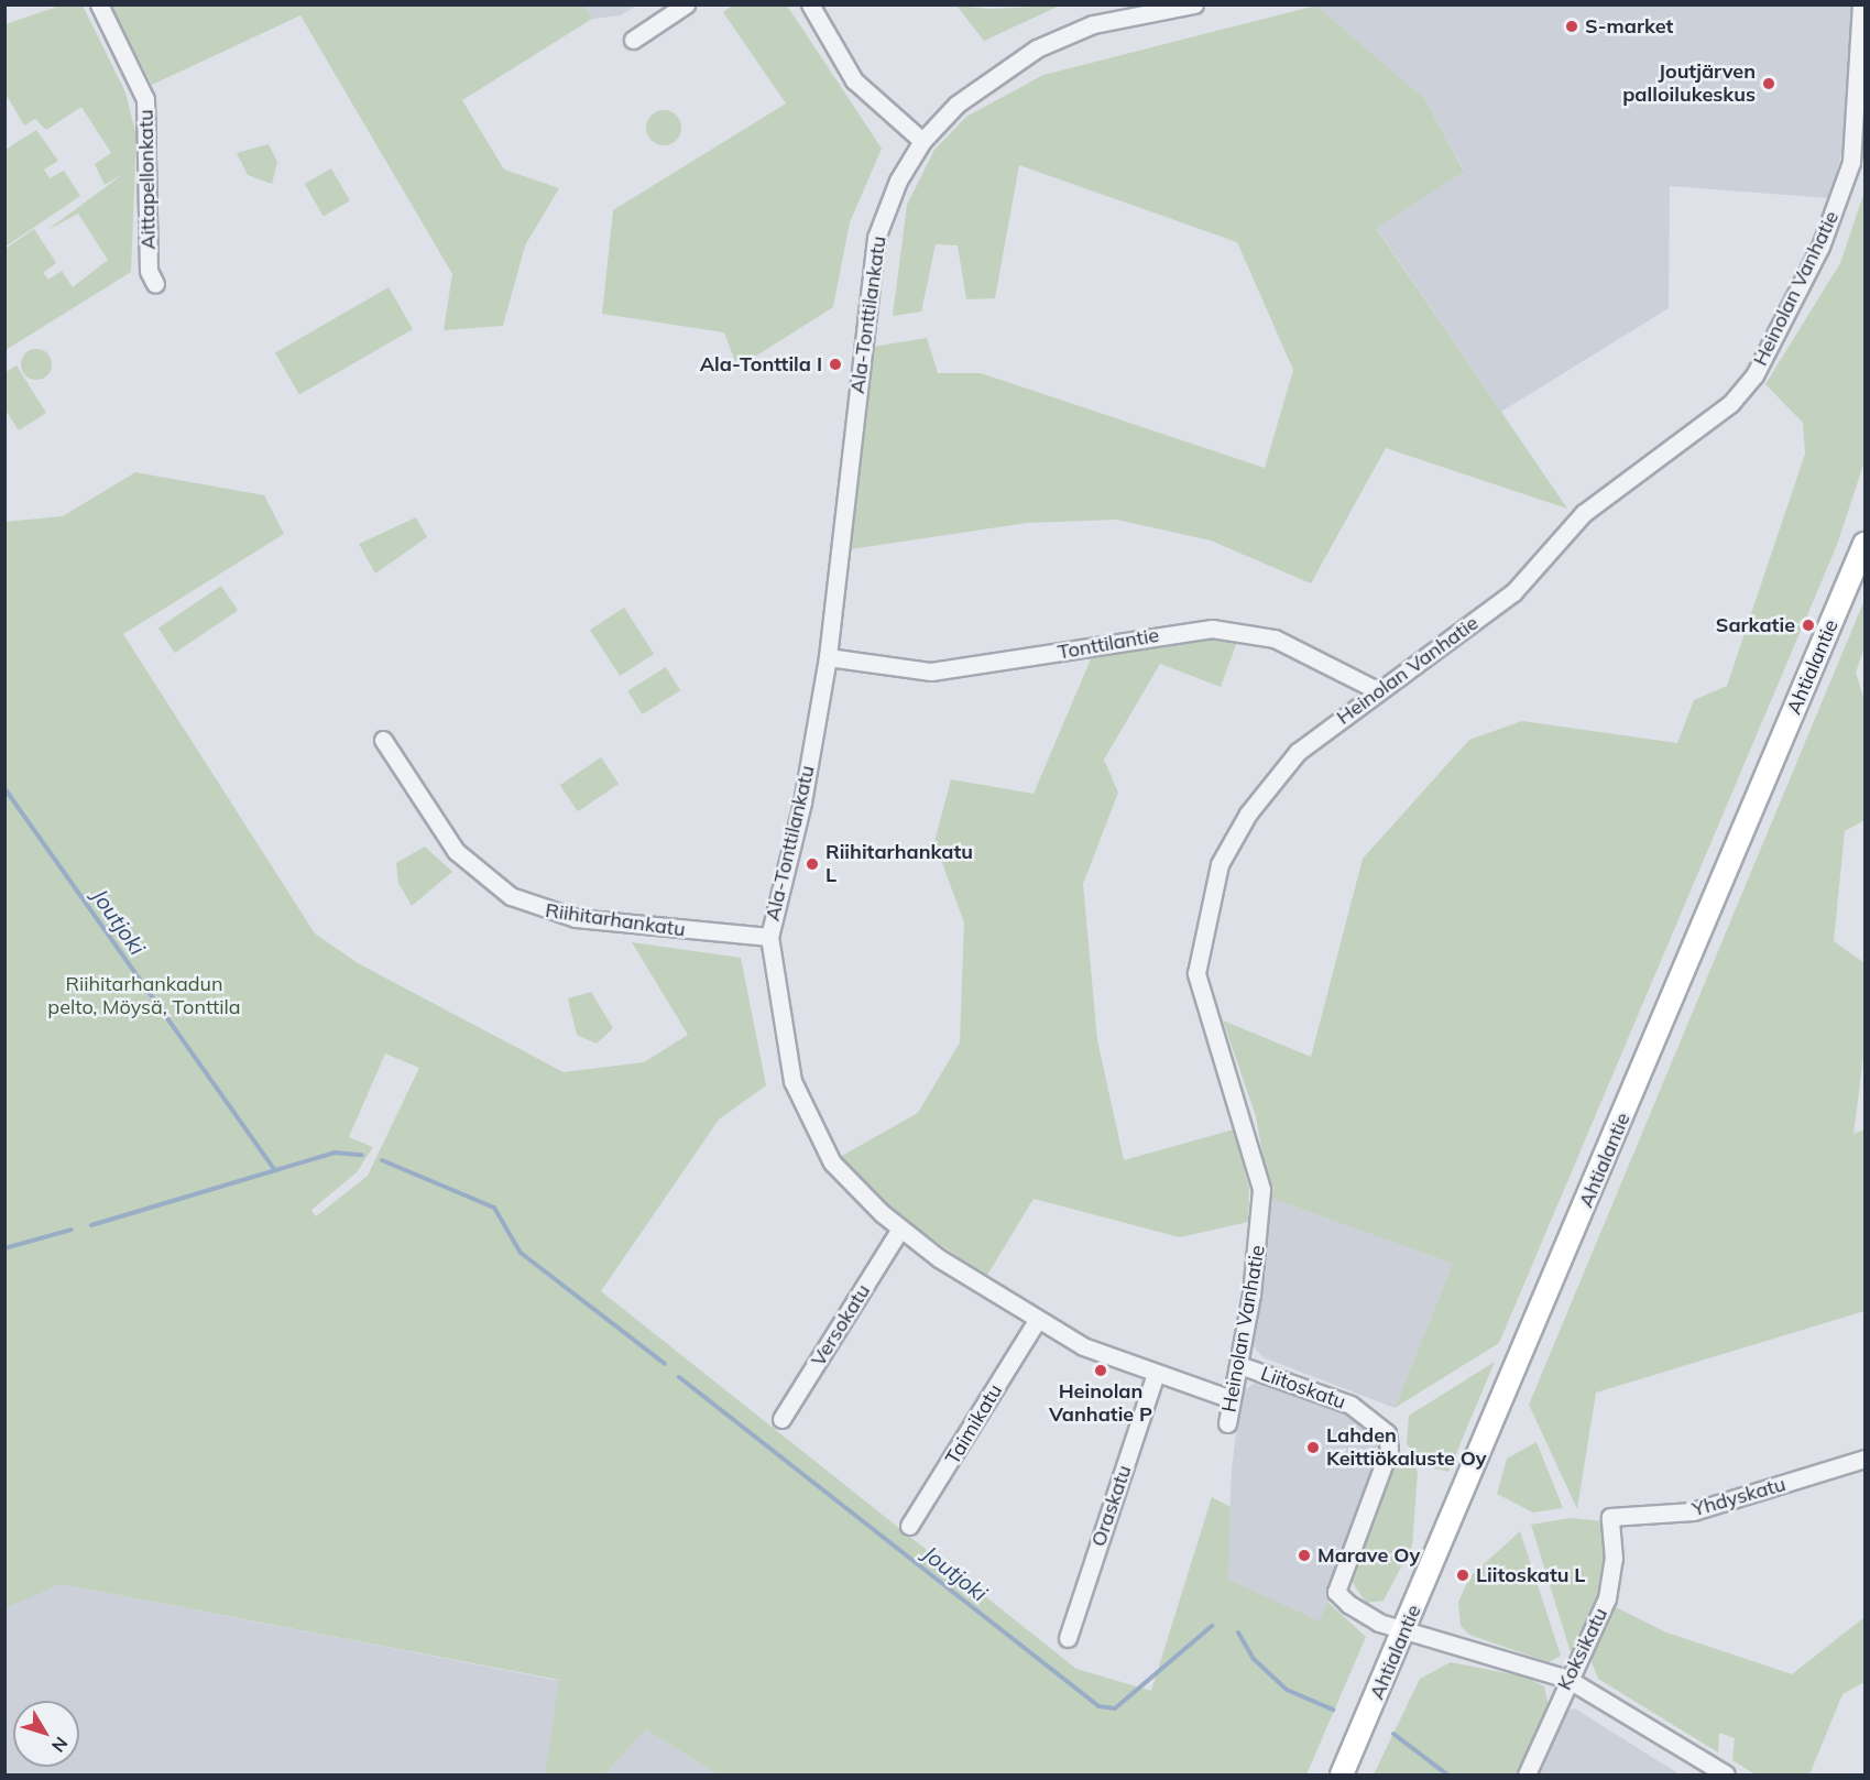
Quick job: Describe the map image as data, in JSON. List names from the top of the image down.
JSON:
{
  "streets": {
    "main road": ["Ahtialantie"],
    "street": [
      "Aittapellonkatu",
      "Heinolan Vanhatie",
      "Ala-Tonttilankatu",
      "Tonttilantie",
      "Riihitarhankatu",
      "Versokatu",
      "Liitoskatu",
      "Taimikatu",
      "Yhdyskatu",
      "Oraskatu",
      "Koksikatu"
    ]
  },
  "crossings": [
    ["Heinolan Vanhatie", "Ala-Tonttilankatu"],
    ["Heinolan Vanhatie", "Tonttilantie"],
    ["Heinolan Vanhatie", "Liitoskatu"],
    ["Ala-Tonttilankatu", "Tonttilantie"],
    ["Ala-Tonttilankatu", "Riihitarhankatu"],
    ["Ala-Tonttilankatu", "Versokatu"],
    ["Ala-Tonttilankatu", "Taimikatu"],
    ["Ala-Tonttilankatu", "Oraskatu"],
    ["Ahtialantie", "Liitoskatu"],
    ["Yhdyskatu", "Koksikatu"]
  ],
  "water": ["Joutjoki"],
  "parks": ["Riihitarhankadun pelto, Möysä, Tonttila"],
  "places": [
    "S-market",
    "Joutjärven palloilukeskus",
    "Ala-Tonttila I",
    "Sarkatie",
    "Riihitarhankatu L",
    "Heinolan Vanhatie P",
    "Lahden Keittiökaluste Oy",
    "Marave Oy",
    "Liitoskatu L"
  ],
  "north": "bottom right"
}
